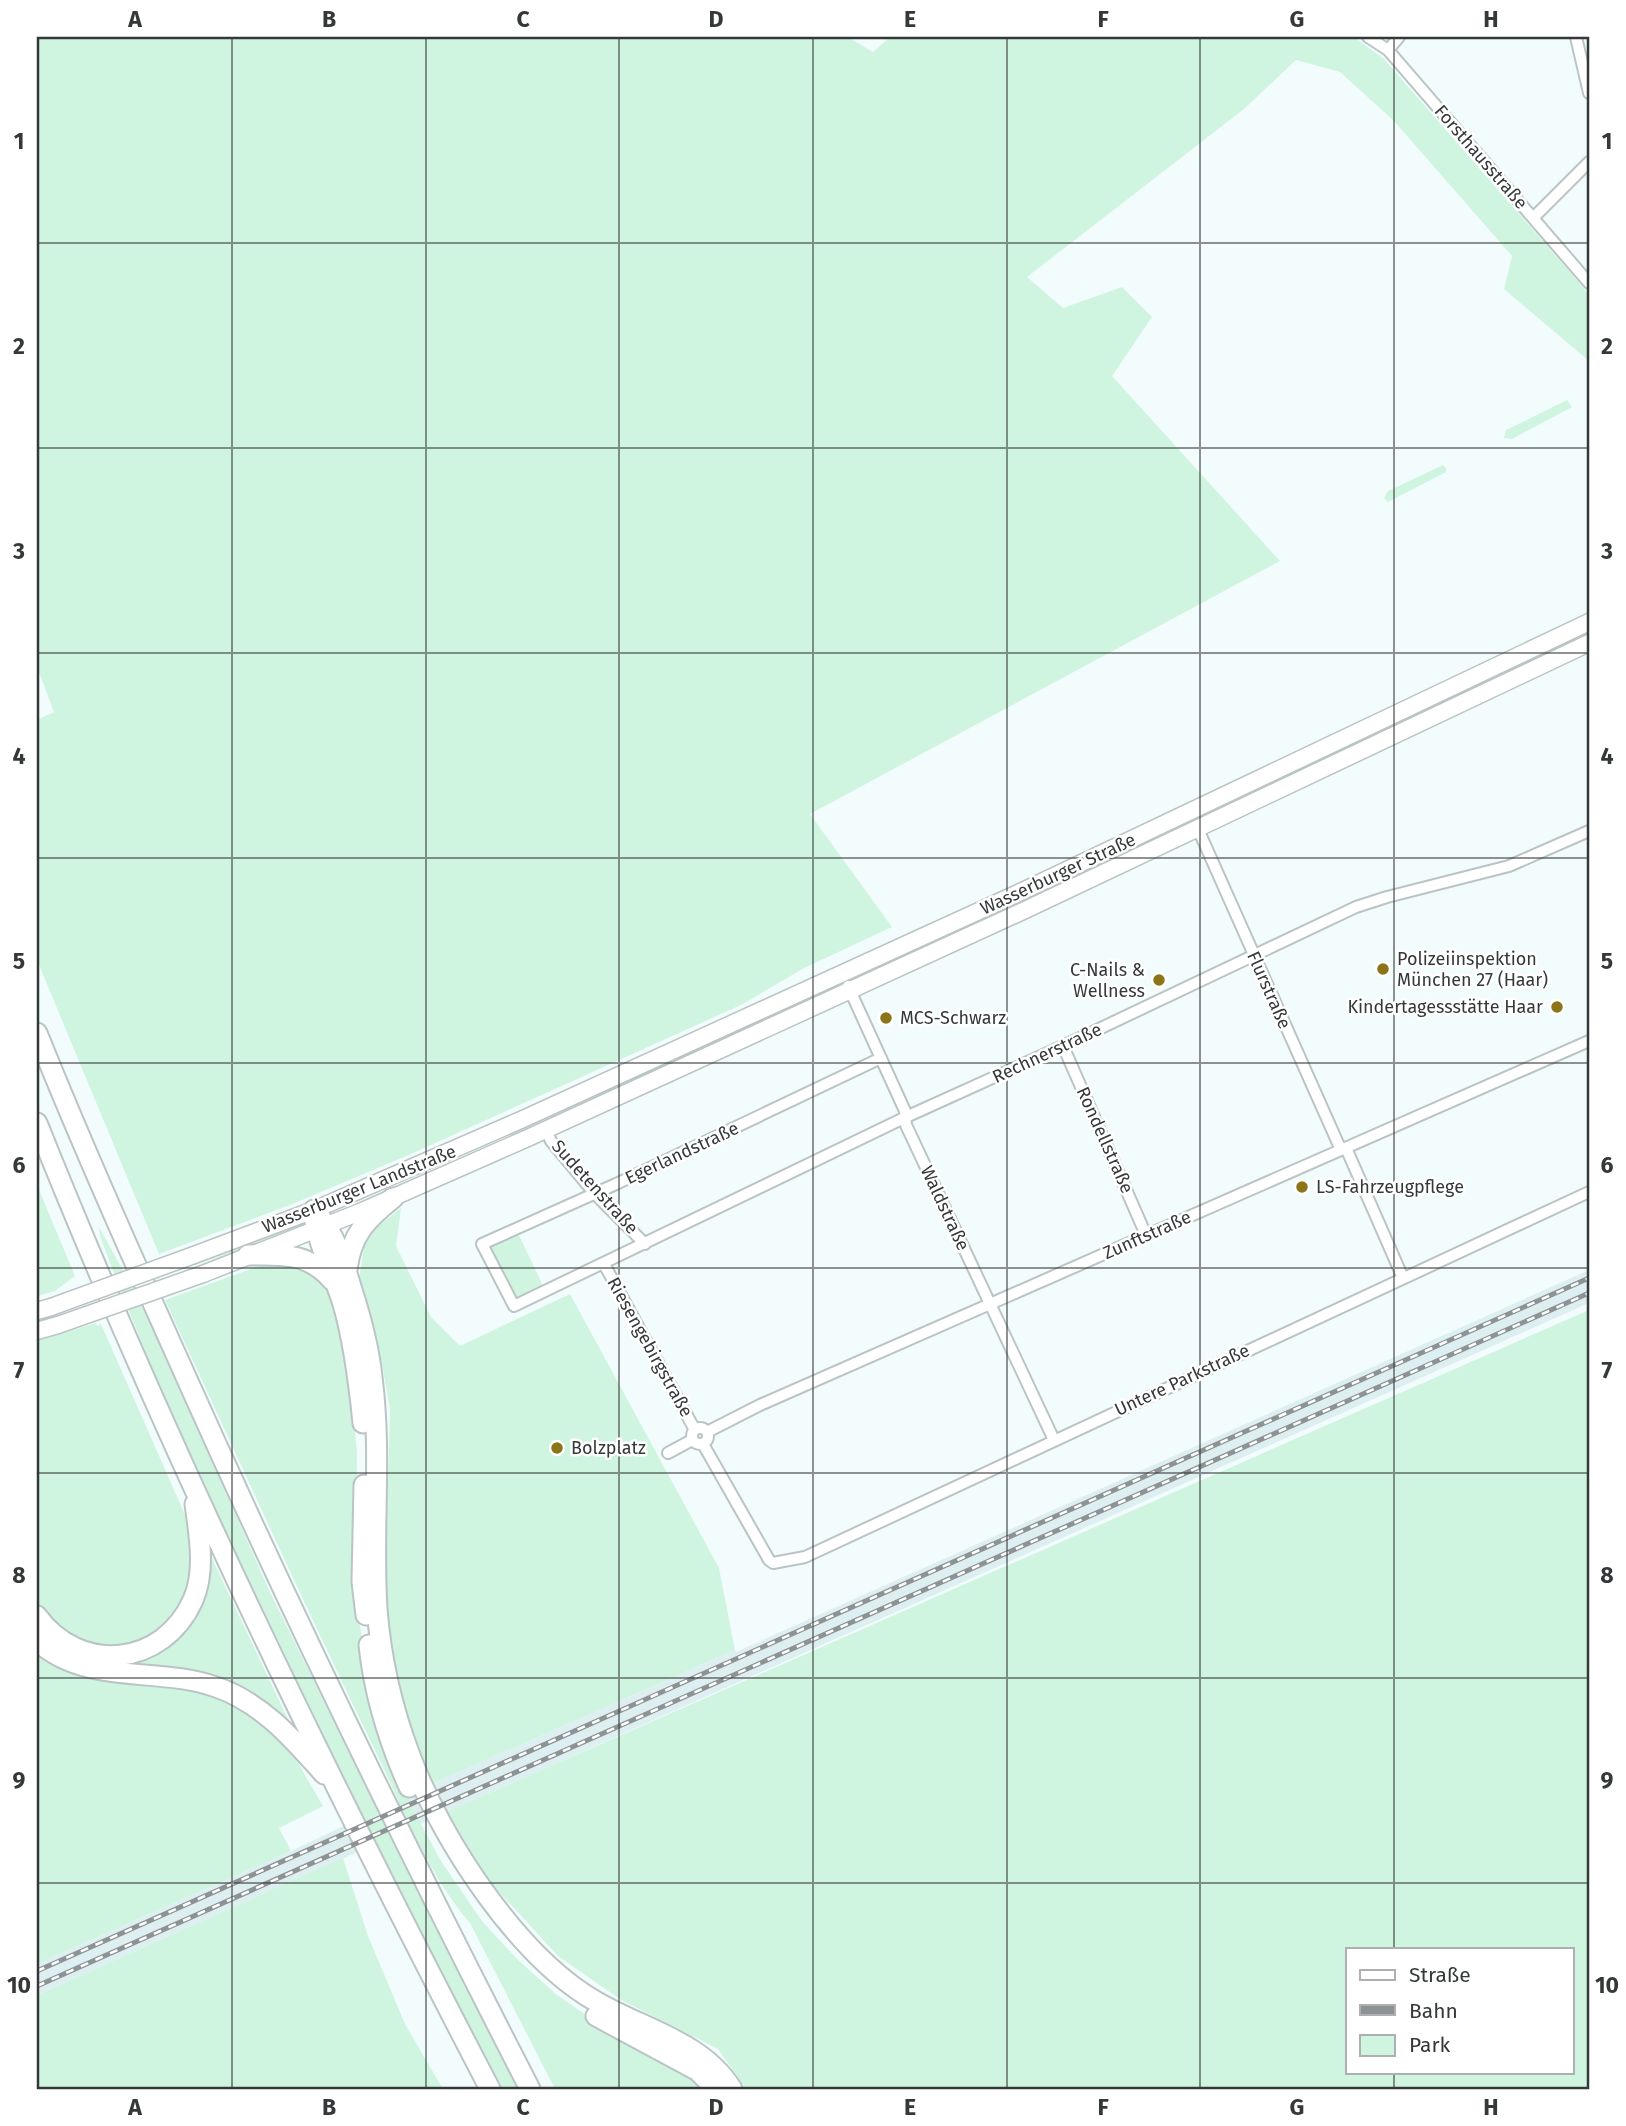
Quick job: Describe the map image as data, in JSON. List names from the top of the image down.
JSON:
{
  "streets": {
    "main road": ["Wasserburger Straße", "Wasserburger Landstraße"],
    "street": [
      "Forsthausstraße",
      "Flurstraße",
      "Rechnerstraße",
      "Rondellstraße",
      "Egerlandstraße",
      "Sudetenstraße",
      "Waldstraße",
      "Zunftstraße",
      "Riesengebirgstraße",
      "Untere Parkstraße"
    ]
  },
  "crossings": [
    ["Wasserburger Straße", "Flurstraße"],
    ["Wasserburger Straße", "Sudetenstraße"],
    ["Wasserburger Straße", "Wasserburger Landstraße"],
    ["Wasserburger Straße", "Waldstraße"],
    ["Flurstraße", "Rechnerstraße"],
    ["Flurstraße", "Zunftstraße"],
    ["Flurstraße", "Untere Parkstraße"],
    ["Rechnerstraße", "Rondellstraße"],
    ["Rechnerstraße", "Egerlandstraße"],
    ["Rechnerstraße", "Sudetenstraße"],
    ["Rechnerstraße", "Waldstraße"],
    ["Rechnerstraße", "Riesengebirgstraße"],
    ["Rondellstraße", "Zunftstraße"],
    ["Egerlandstraße", "Sudetenstraße"],
    ["Egerlandstraße", "Waldstraße"],
    ["Waldstraße", "Zunftstraße"],
    ["Waldstraße", "Untere Parkstraße"],
    ["Zunftstraße", "Riesengebirgstraße"],
    ["Riesengebirgstraße", "Untere Parkstraße"]
  ],
  "places": [
    "Polizeiinspektion München 27 (Haar)",
    "C-Nails & Wellness",
    "Kindertagessstätte Haar",
    "MCS-Schwarz",
    "LS-Fahrzeugpflege",
    "Bolzplatz"
  ],
  "legend": ["Straße", "Bahn", "Park"],
  "grid": {
    "columns": [
      "A",
      "B",
      "C",
      "D",
      "E",
      "F",
      "G",
      "H"
    ],
    "rows": [
      "1",
      "2",
      "3",
      "4",
      "5",
      "6",
      "7",
      "8",
      "9",
      "10"
    ]
  }
}
